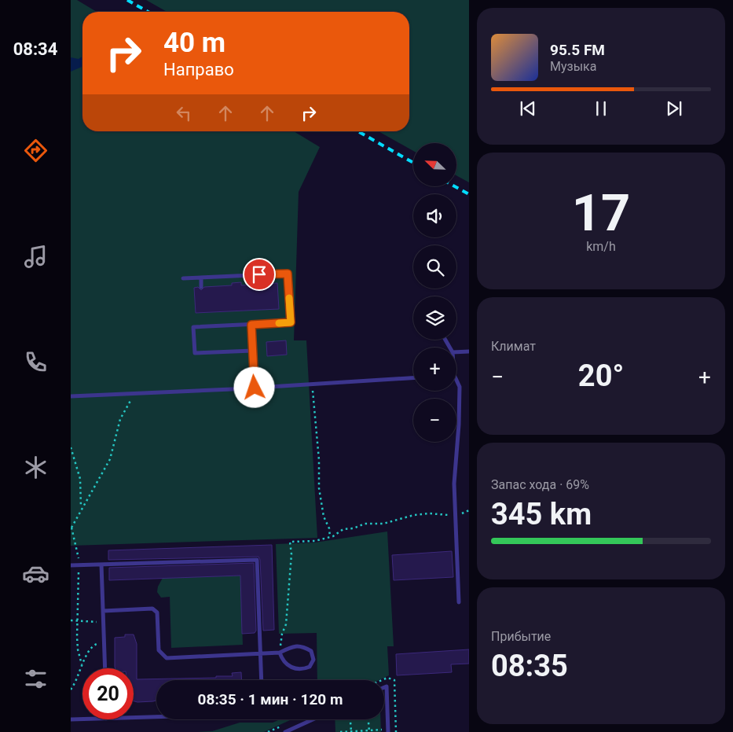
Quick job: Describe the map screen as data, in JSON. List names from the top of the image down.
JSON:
{
  "north": "top left",
  "page": {
    "tabs": "08:34",
    "turn": ["40 m", "Направо"],
    "song": ["95.5 FM", "Музыка"],
    "map_buttons": ["+", "−"],
    "tile": [
      ["17", "km/h"],
      "Климат",
      ["Запас хода · 69%", "345 km"],
      ["Прибытие", "08:35"]
    ],
    "heat": ["−", "20°", "+"],
    "limit": "20",
    "trip": "08:35 · 1 мин · 120 m"
  }
}
